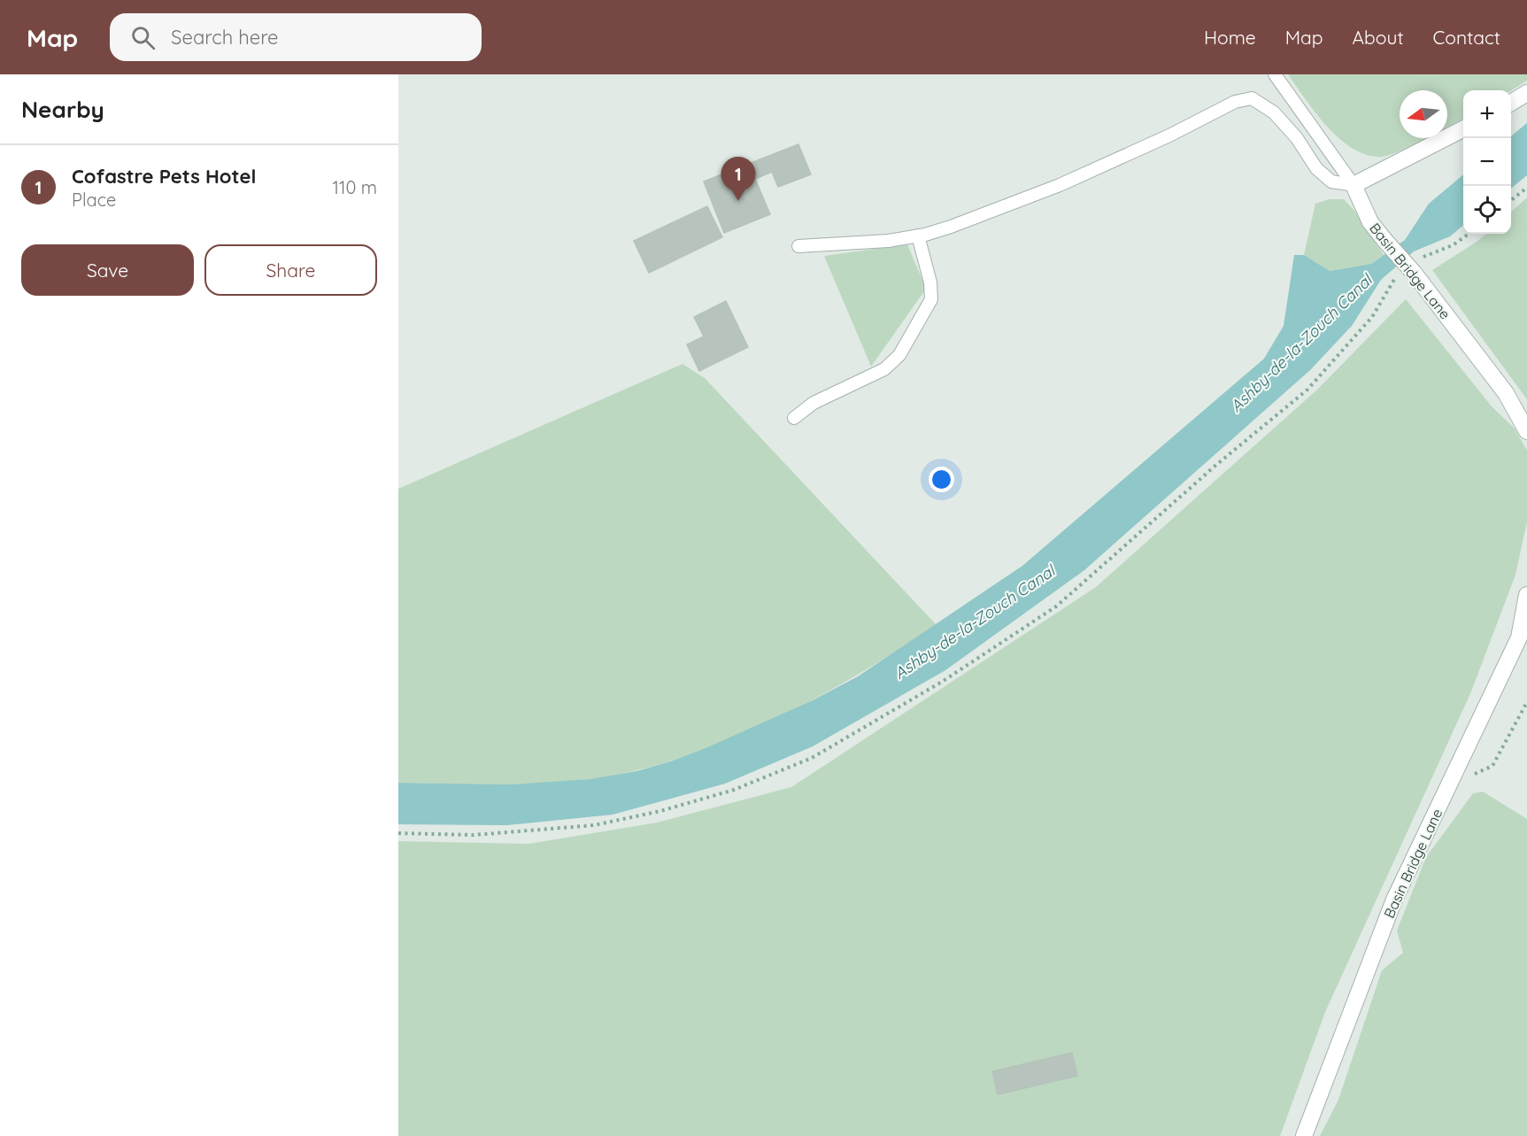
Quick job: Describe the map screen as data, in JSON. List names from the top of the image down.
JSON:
{
  "streets": {
    "street": ["Basin Bridge Lane"]
  },
  "water": ["Ashby-de-la-Zouch Canal"],
  "north": "left",
  "page": {
    "header": "Map",
    "search": "Search here",
    "nav": [
      "Home",
      "Map",
      "About",
      "Contact"
    ],
    "heading": "Nearby",
    "map_buttons": ["+", "−"],
    "list": [
      {
        "mark": "1",
        "name": "Cofastre Pets Hotel",
        "note": "Place",
        "value": "110 m"
      }
    ],
    "pins": "1",
    "buttons": ["Save", "Share"]
  }
}
